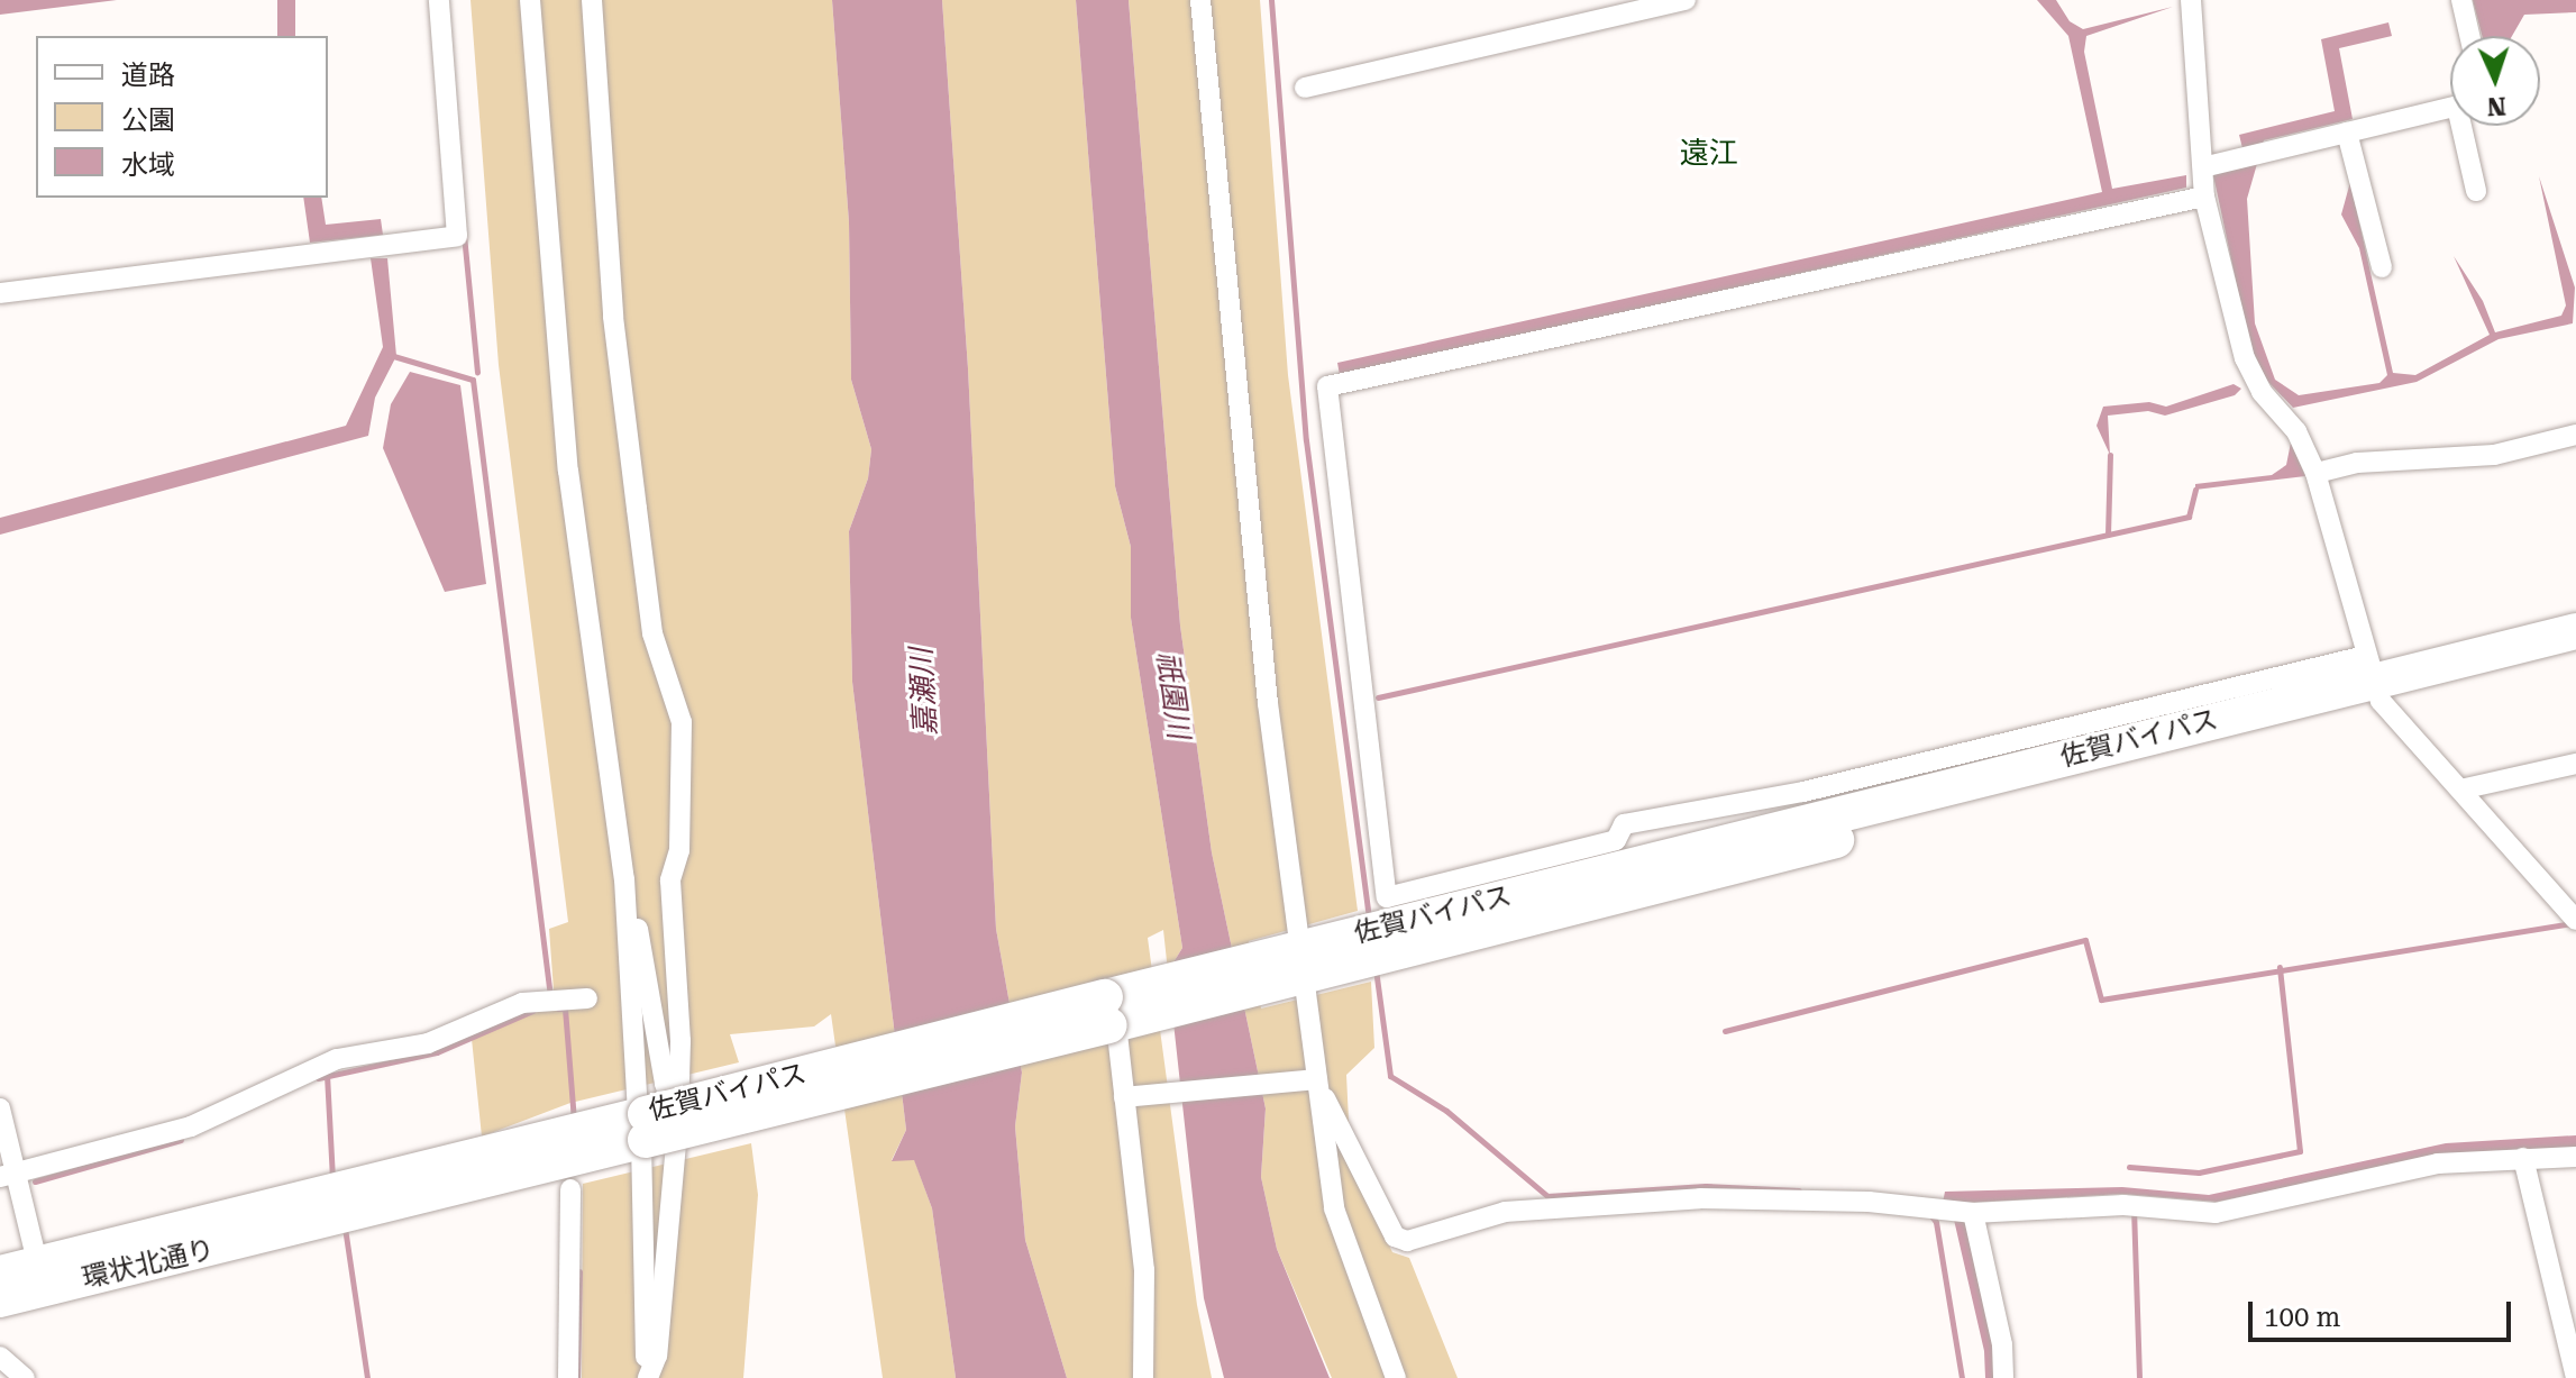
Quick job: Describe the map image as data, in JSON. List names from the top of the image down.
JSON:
{
  "streets": {
    "highway": ["佐賀バイパス", "環状北通り"]
  },
  "crossings": [
    ["佐賀バイパス", "環状北通り"]
  ],
  "districts": ["遠江"],
  "water": ["嘉瀬川", "祇園川"],
  "legend": ["道路", "公園", "水域"],
  "scale_bar": "100 m",
  "north": "bottom"
}
